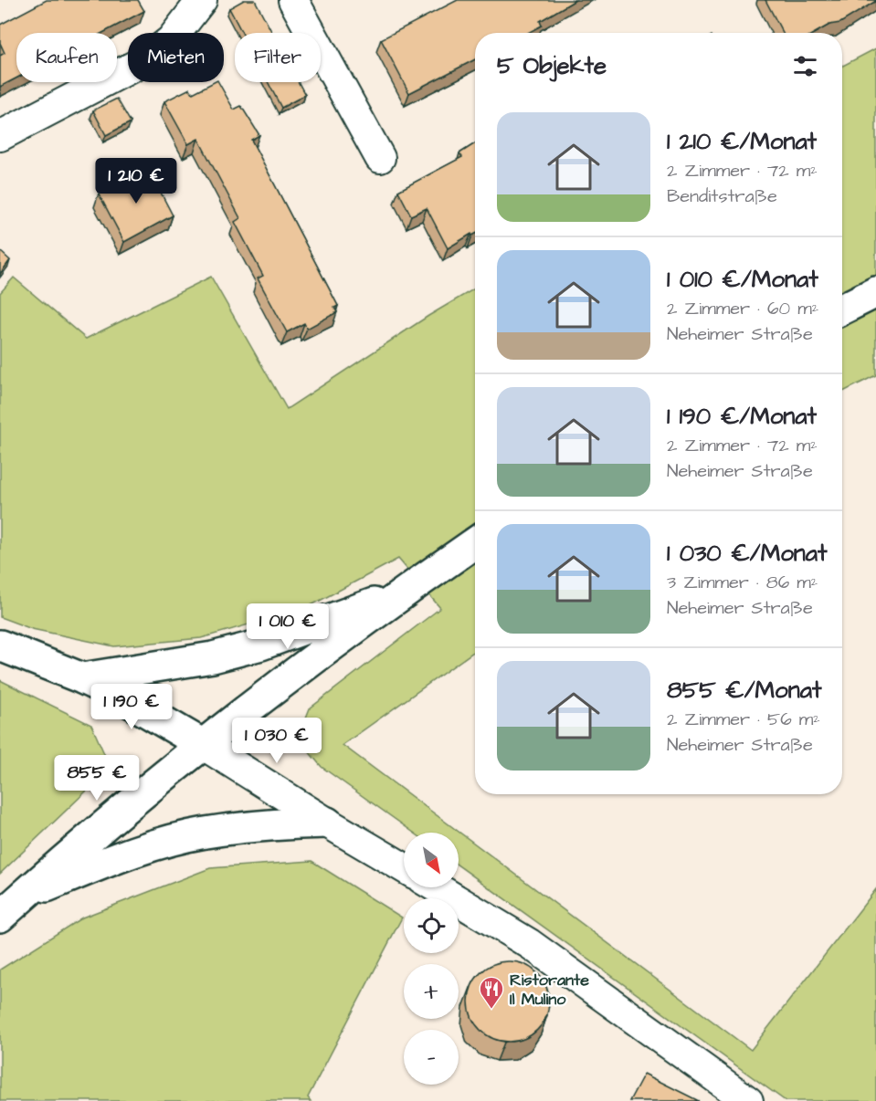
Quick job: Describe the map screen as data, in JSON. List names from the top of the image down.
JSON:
{
  "places": {
    "restaurant": ["Ristorante Il Mulino"]
  },
  "north": "bottom right",
  "page": {
    "chip": ["Kaufen", "Mieten", "Filter"],
    "heading": "5 Objekte",
    "list": [
      {
        "name": "1 210 €/Monat",
        "note": "2 Zimmer · 72 m² · Benditstraße"
      },
      {
        "name": "1 010 €/Monat",
        "note": "2 Zimmer · 60 m² · Neheimer Straße"
      },
      {
        "name": "1 190 €/Monat",
        "note": "2 Zimmer · 72 m² · Neheimer Straße"
      },
      {
        "name": "1 030 €/Monat",
        "note": "3 Zimmer · 86 m² · Neheimer Straße"
      },
      {
        "name": "855 €/Monat",
        "note": "2 Zimmer · 56 m² · Neheimer Straße"
      }
    ],
    "price": [
      "1 210 €",
      "1 010 €",
      "1 190 €",
      "1 030 €",
      "855 €"
    ],
    "map_buttons": ["+", "−"]
  }
}
